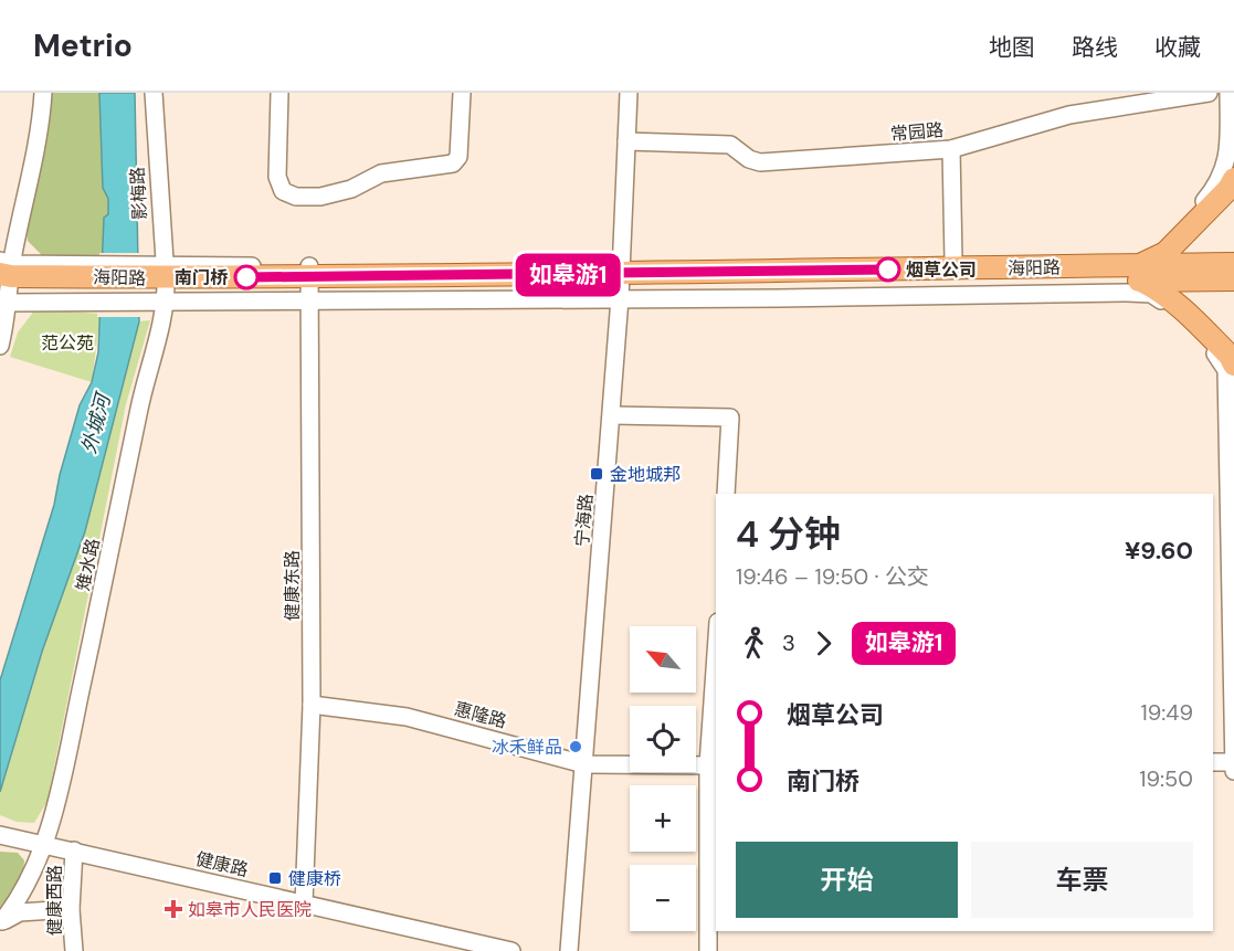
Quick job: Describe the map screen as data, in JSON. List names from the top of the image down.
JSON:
{
  "streets": {
    "main road": ["海阳路"],
    "street": [
      "常园路",
      "影梅路",
      "宁海路",
      "雉水路",
      "健康东路",
      "惠隆路",
      "健康路",
      "健康西路"
    ]
  },
  "crossings": [
    ["常园路", "宁海路"],
    ["影梅路", "海阳路"],
    ["影梅路", "雉水路"],
    ["海阳路", "宁海路"],
    ["海阳路", "雉水路"],
    ["海阳路", "健康东路"],
    ["宁海路", "惠隆路"],
    ["雉水路", "健康路"],
    ["健康东路", "惠隆路"],
    ["健康东路", "健康路"],
    ["健康路", "健康西路"]
  ],
  "water": ["外城河"],
  "parks": ["范公苑"],
  "places": {
    "other": ["烟草公司", "南门桥", "冰禾鲜品"],
    "transit": ["金地城邦", "健康桥"],
    "health": ["如皋市人民医院"]
  },
  "lines": ["bus line 如皋游1"],
  "north": "top left",
  "page": {
    "header": "Metrio",
    "nav": ["地图", "路线", "收藏"],
    "on_map": "如皋游1",
    "heading": ["4 分钟", "19:46 – 19:50 · 公交", "¥9.60"],
    "legs": ["3", "如皋游1"],
    "map_buttons": ["+", "−"],
    "list": [
      {
        "name": "烟草公司",
        "value": "19:49"
      },
      {
        "name": "南门桥",
        "value": "19:50"
      }
    ],
    "buttons": ["开始", "车票"]
  }
}
